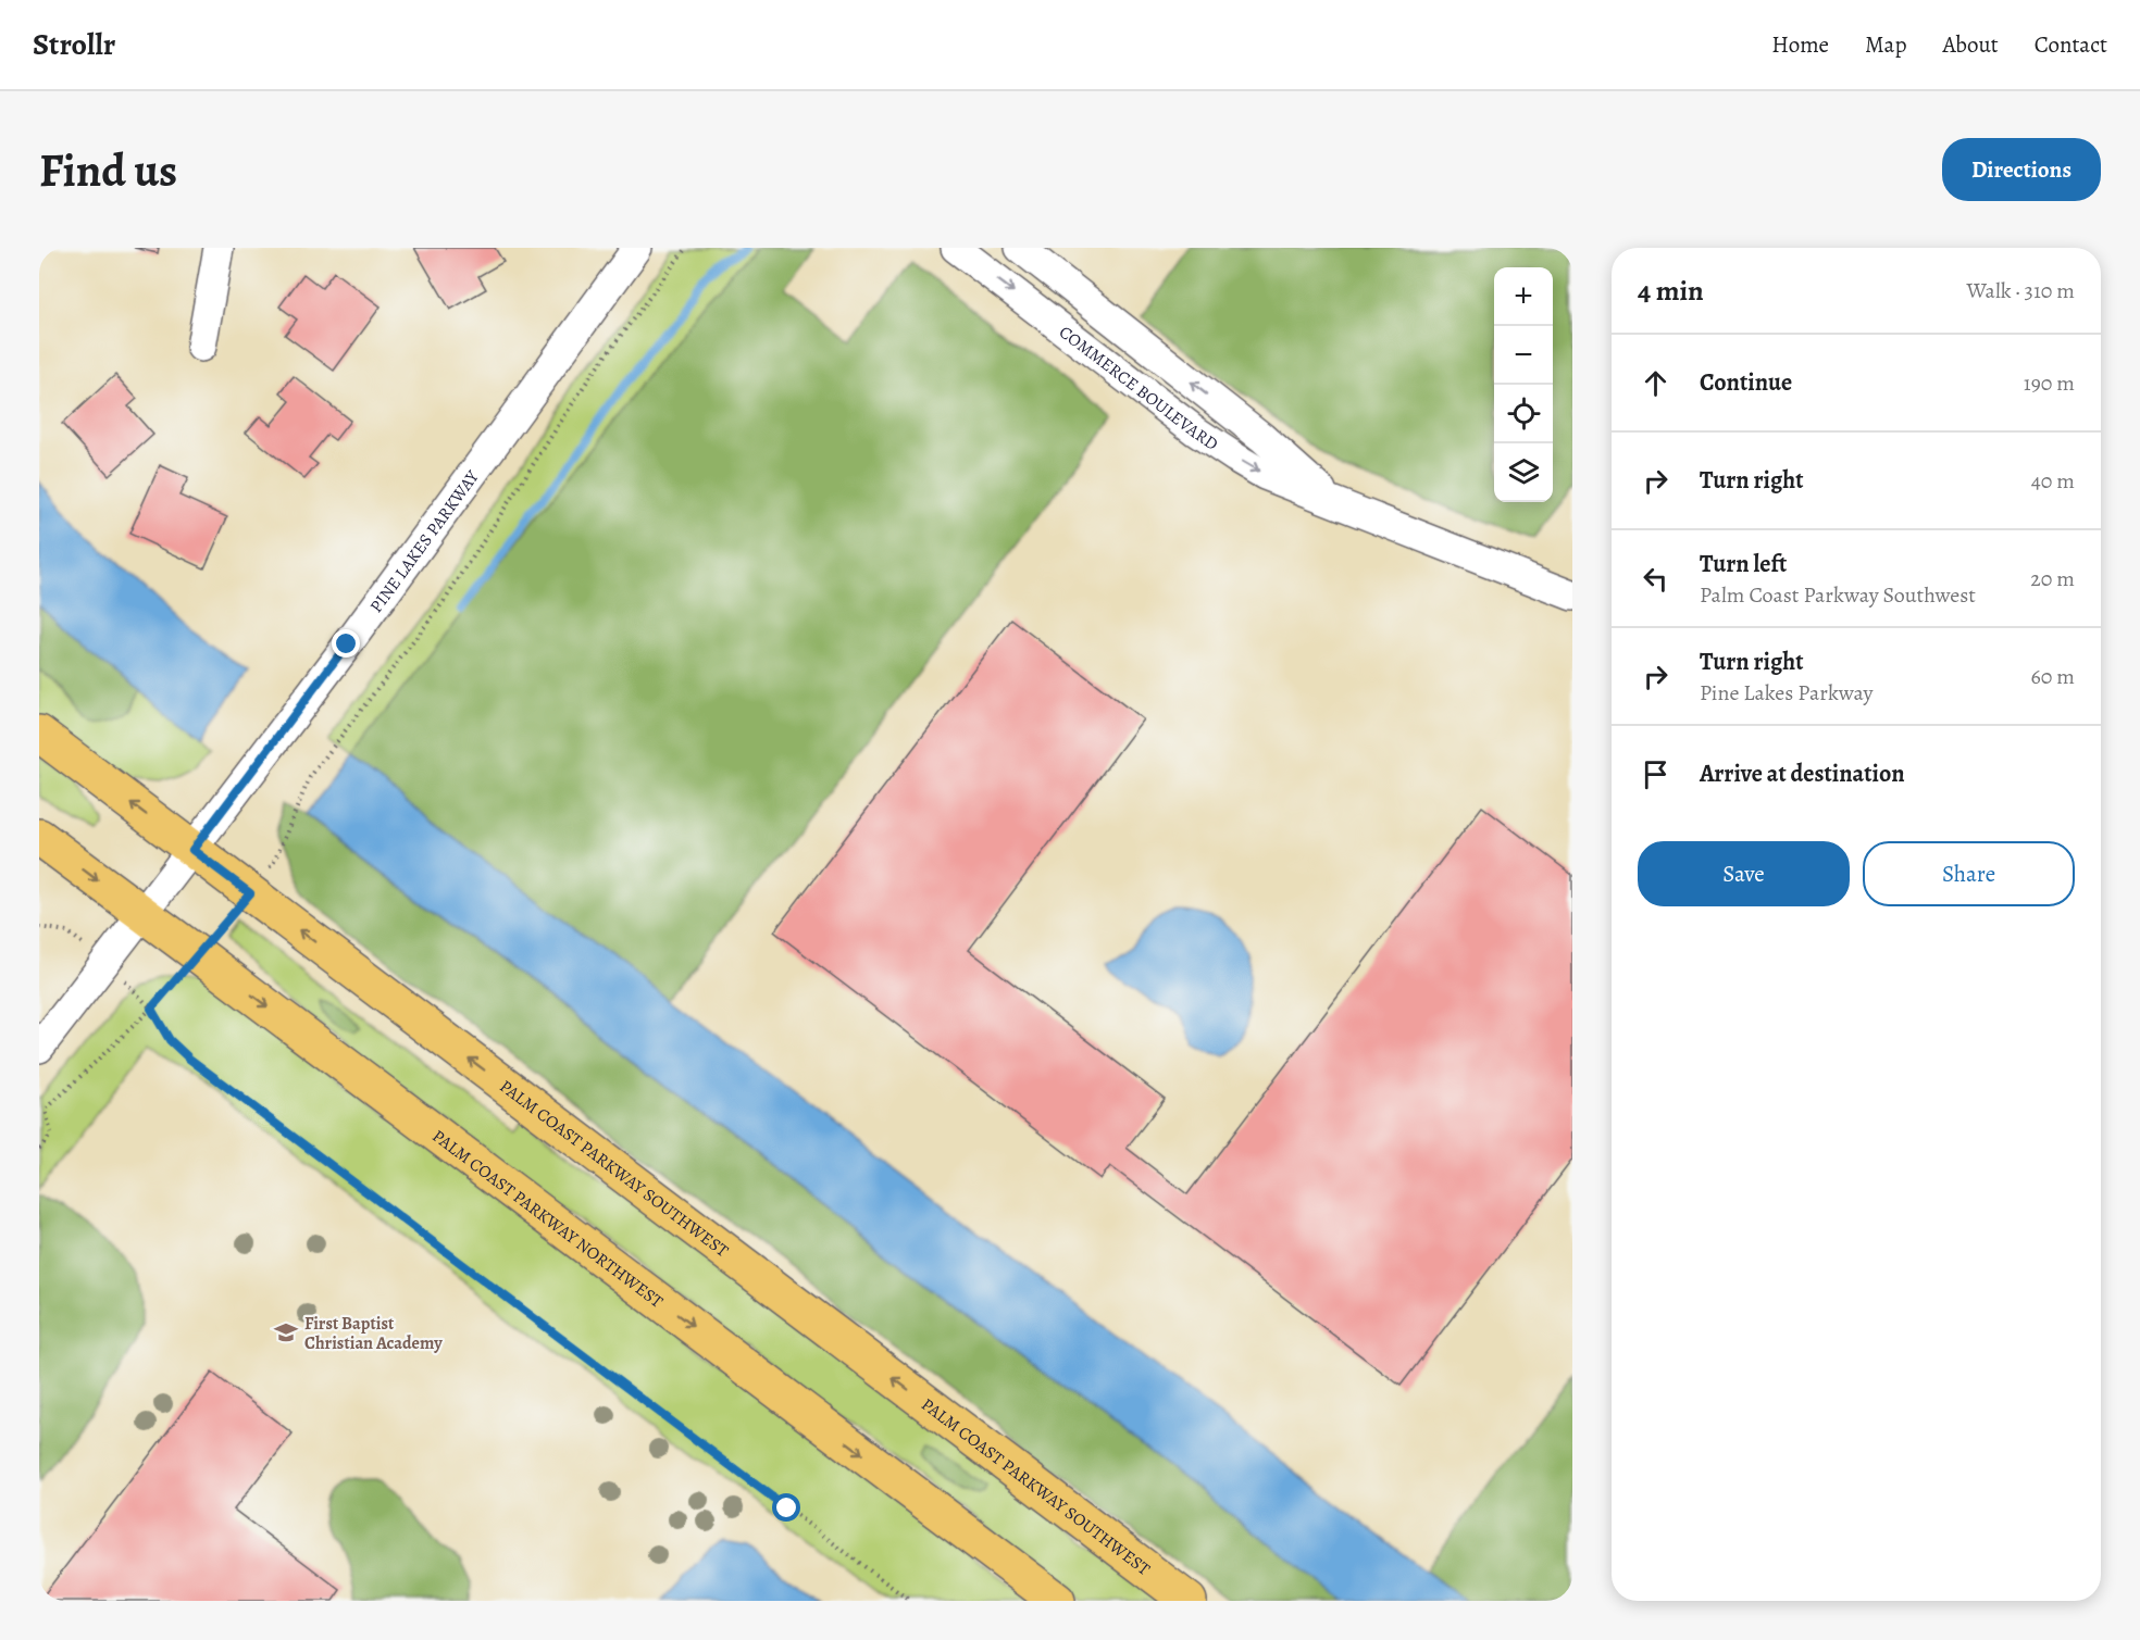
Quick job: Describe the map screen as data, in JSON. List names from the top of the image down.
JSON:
{
  "streets": {
    "main road": ["PALM COAST PARKWAY SOUTHWEST", "PALM COAST PARKWAY NORTHWEST"],
    "street": ["COMMERCE BOULEVARD", "PINE LAKES PARKWAY"]
  },
  "crossings": [
    ["PINE LAKES PARKWAY", "PALM COAST PARKWAY SOUTHWEST"],
    ["PINE LAKES PARKWAY", "PALM COAST PARKWAY NORTHWEST"]
  ],
  "one_way": ["PALM COAST PARKWAY SOUTHWEST", "PALM COAST PARKWAY NORTHWEST"],
  "places": {
    "school or university": ["First Baptist Christian Academy"]
  },
  "page": {
    "header": "Strollr",
    "nav": [
      "Home",
      "Map",
      "About",
      "Contact"
    ],
    "buttons": [
      "Directions",
      ["Save", "Share"]
    ],
    "title": "Find us",
    "heading": ["4 min", "Walk · 310 m"],
    "map_buttons": ["+", "−"],
    "list": [
      ["Continue", "190 m"],
      ["Turn right", "40 m"],
      ["Turn left", "Palm Coast Parkway Southwest", "20 m"],
      ["Turn right", "Pine Lakes Parkway", "60 m"],
      "Arrive at destination"
    ]
  }
}
